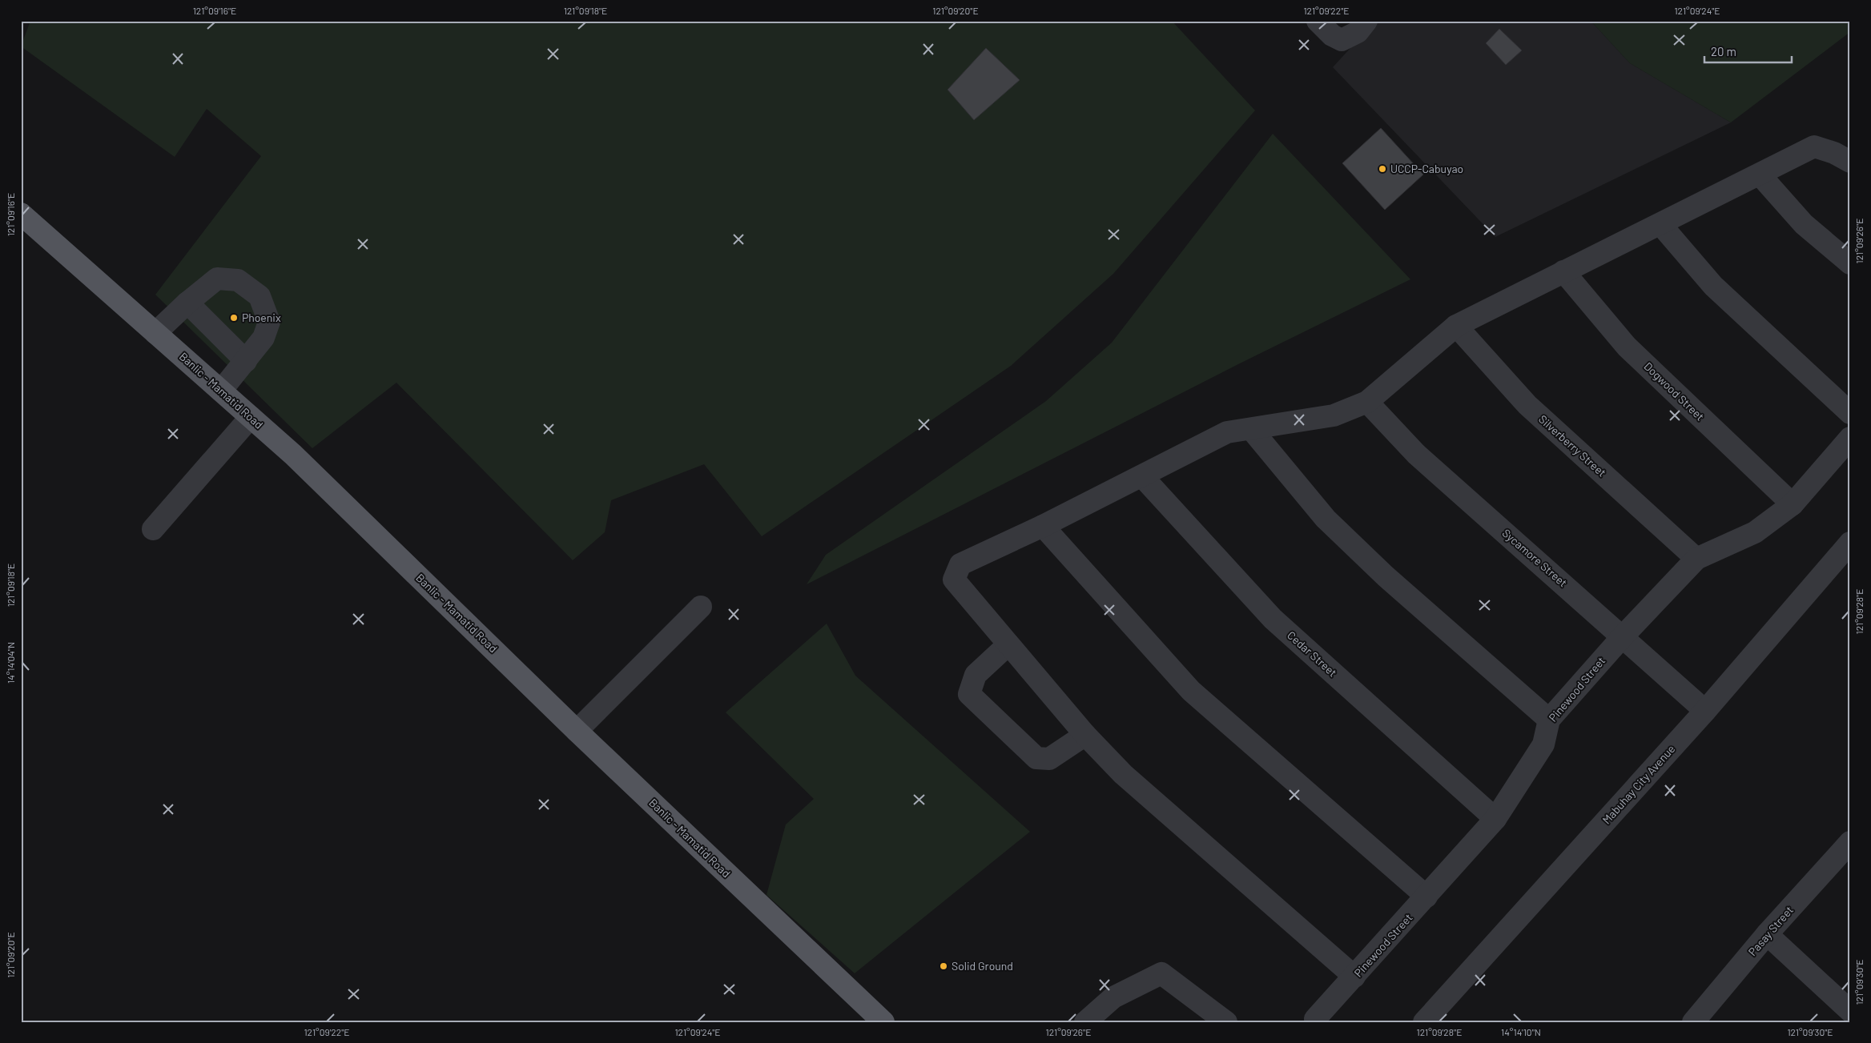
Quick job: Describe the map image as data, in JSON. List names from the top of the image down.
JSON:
{
  "streets": {
    "main road": ["Banlic - Mamatid Road"],
    "street": [
      "Dogwood Street",
      "Silverberry Street",
      "Sycamore Street",
      "Cedar Street",
      "Pinewood Street",
      "Mabuhay City Avenue",
      "Pasay Street"
    ]
  },
  "crossings": [
    ["Dogwood Street", "Pinewood Street"],
    ["Silverberry Street", "Pinewood Street"],
    ["Sycamore Street", "Pinewood Street"],
    ["Sycamore Street", "Mabuhay City Avenue"],
    ["Cedar Street", "Pinewood Street"]
  ],
  "places": ["UCCP-Cabuyao", "Phoenix", "Solid Ground"],
  "scale_bar": "20 m",
  "coordinates": [
    "121°09'16\"E",
    "121°09'18\"E",
    "121°09'20\"E",
    "121°09'22\"E",
    "121°09'24\"E",
    "121°09'26\"E",
    "121°09'28\"E",
    "14°14'04\"N",
    "121°09'30\"E",
    "14°14'10\"N"
  ]
}
